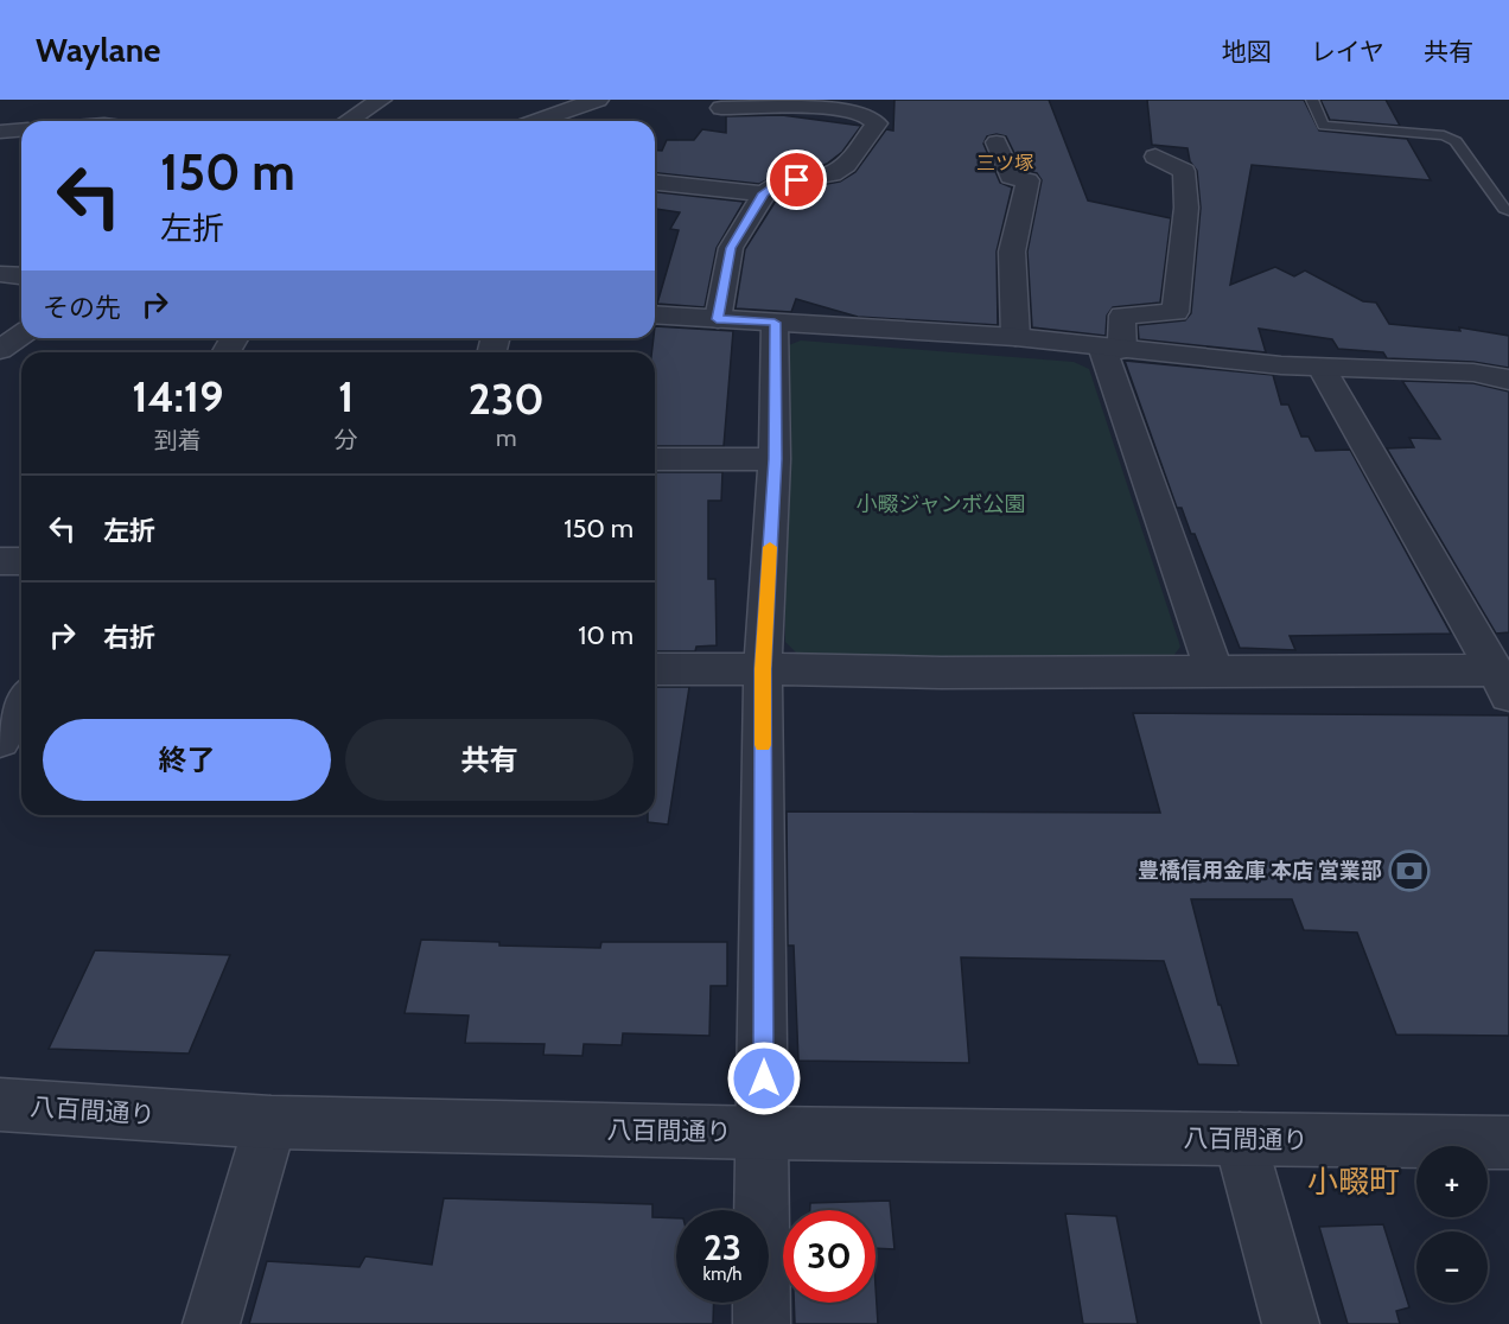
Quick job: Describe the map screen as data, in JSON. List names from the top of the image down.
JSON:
{
  "streets": {
    "street": ["八百間通り"]
  },
  "districts": ["三ツ塚", "小畷町"],
  "parks": ["小畷ジャンボ公園"],
  "places": {
    "bank": ["豊橋信用金庫 本店 営業部"]
  },
  "page": {
    "header": "Waylane",
    "nav": ["地図", "レイヤ", "共有"],
    "turn": ["150 m", "左折"],
    "then": "その先",
    "eta": [
      "14:19",
      "到着",
      "1",
      "分",
      "230",
      "m"
    ],
    "list": [
      {
        "name": "左折",
        "value": "150 m"
      },
      {
        "name": "右折",
        "value": "10 m"
      }
    ],
    "buttons": ["終了", "共有"],
    "map_buttons": ["+", "−"],
    "speed": "23 km/h",
    "limit": "30"
  }
}
